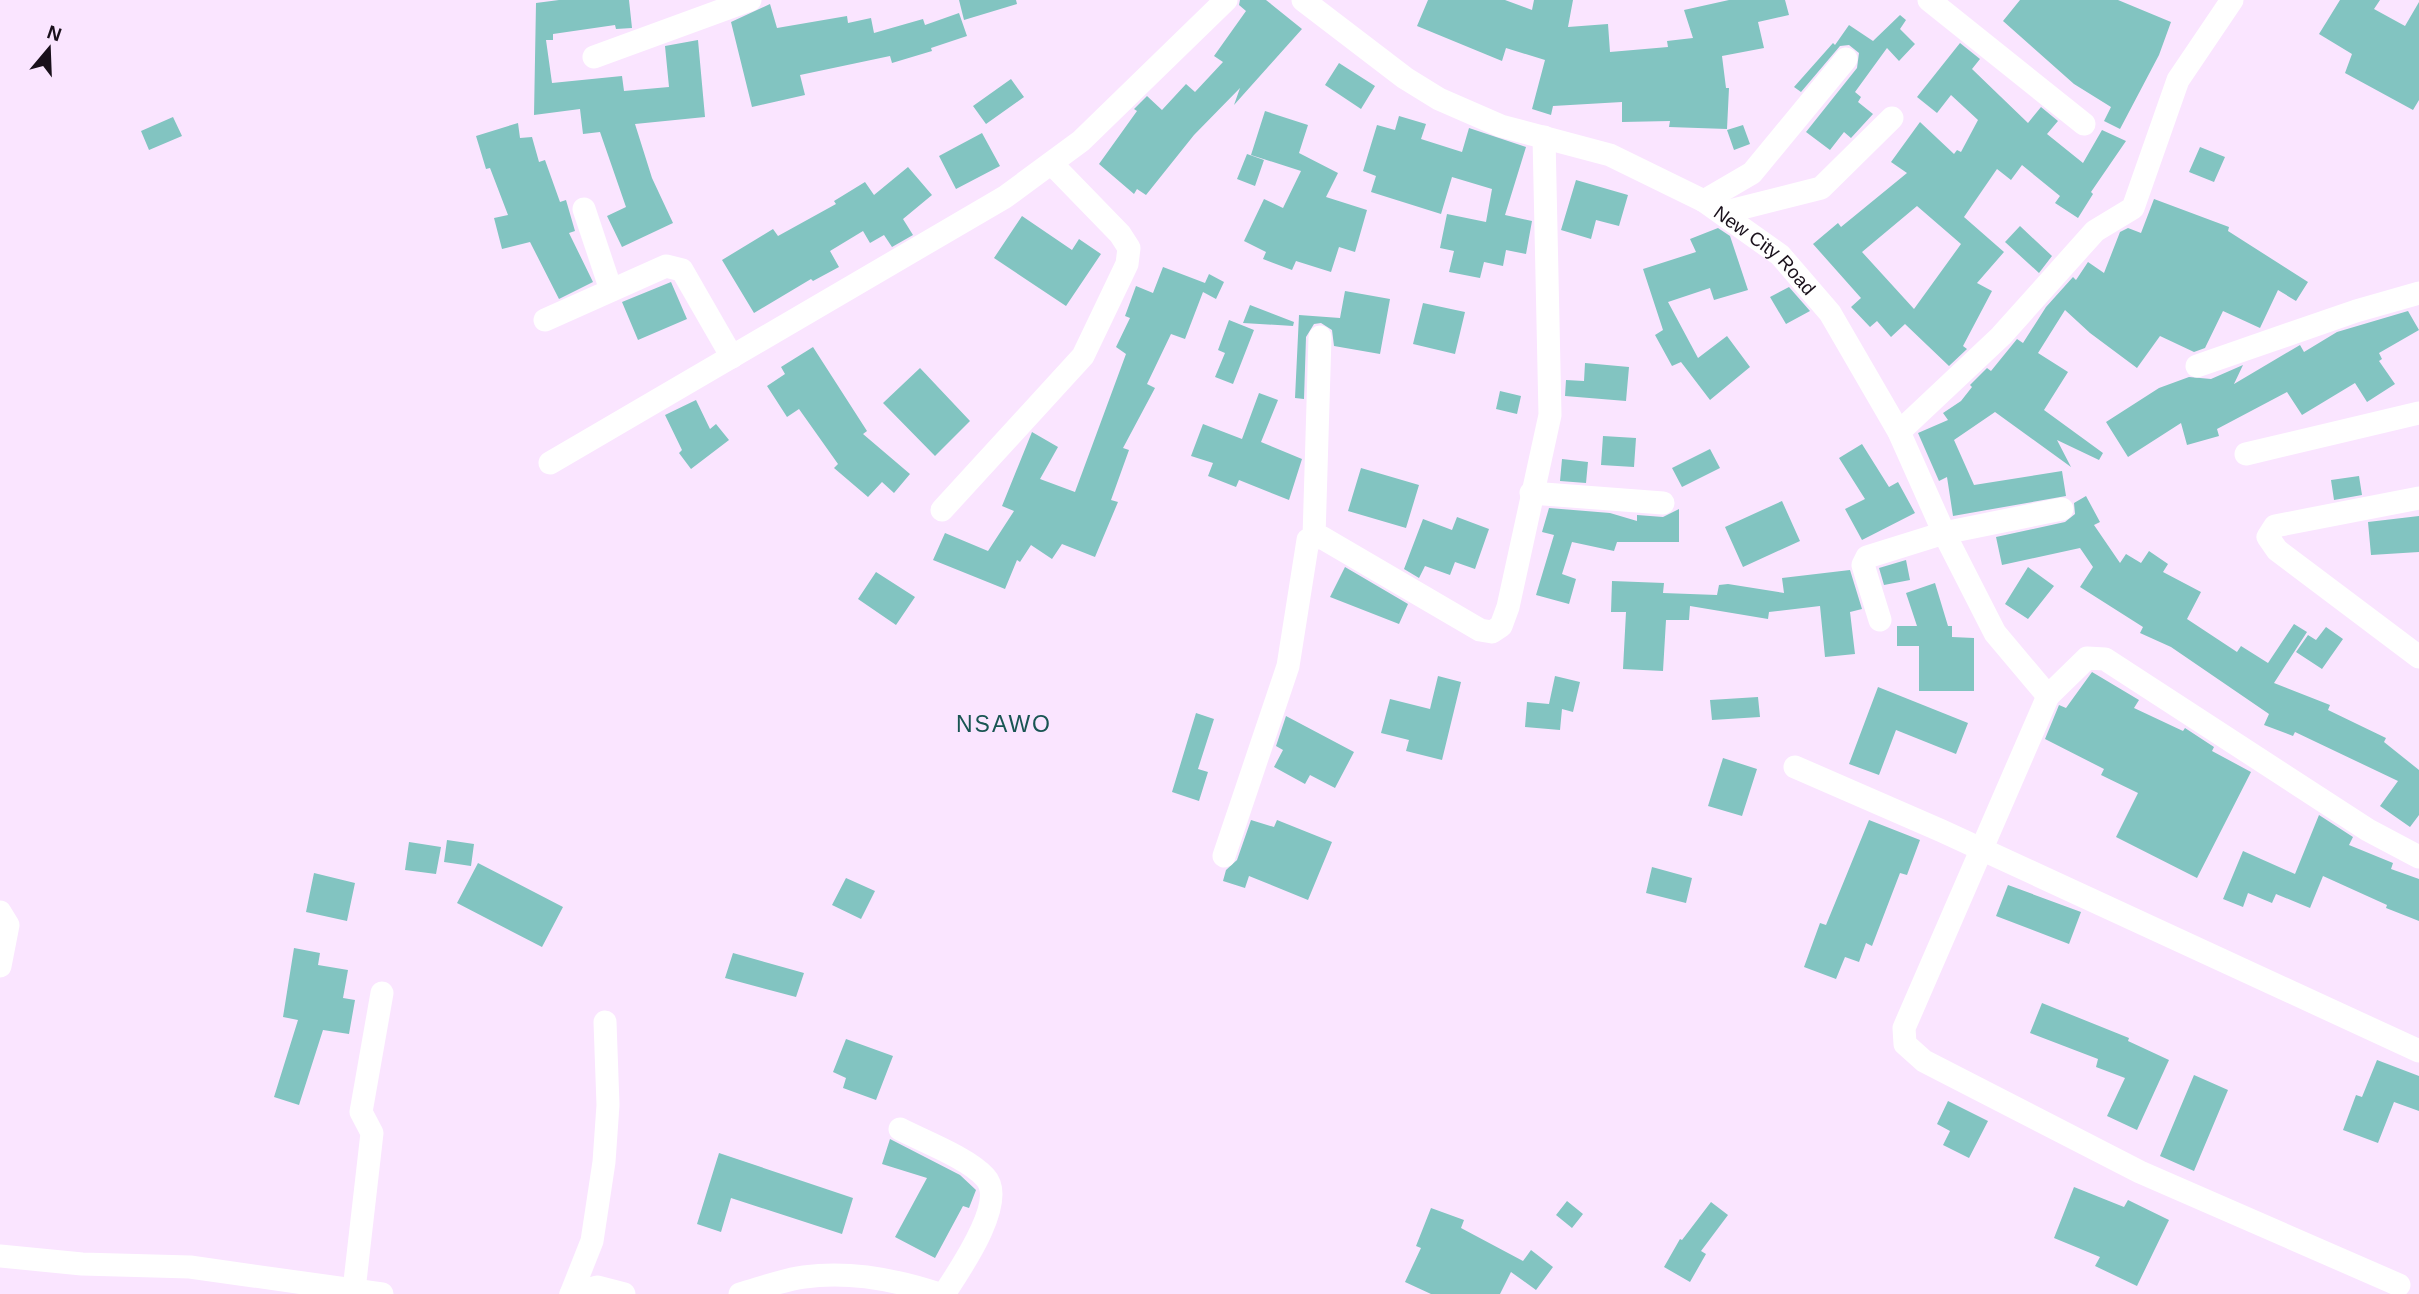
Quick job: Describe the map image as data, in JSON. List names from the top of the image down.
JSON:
{
  "streets": {
    "street": ["New City Road"]
  },
  "districts": ["NSAWO"],
  "north": "top"
}
